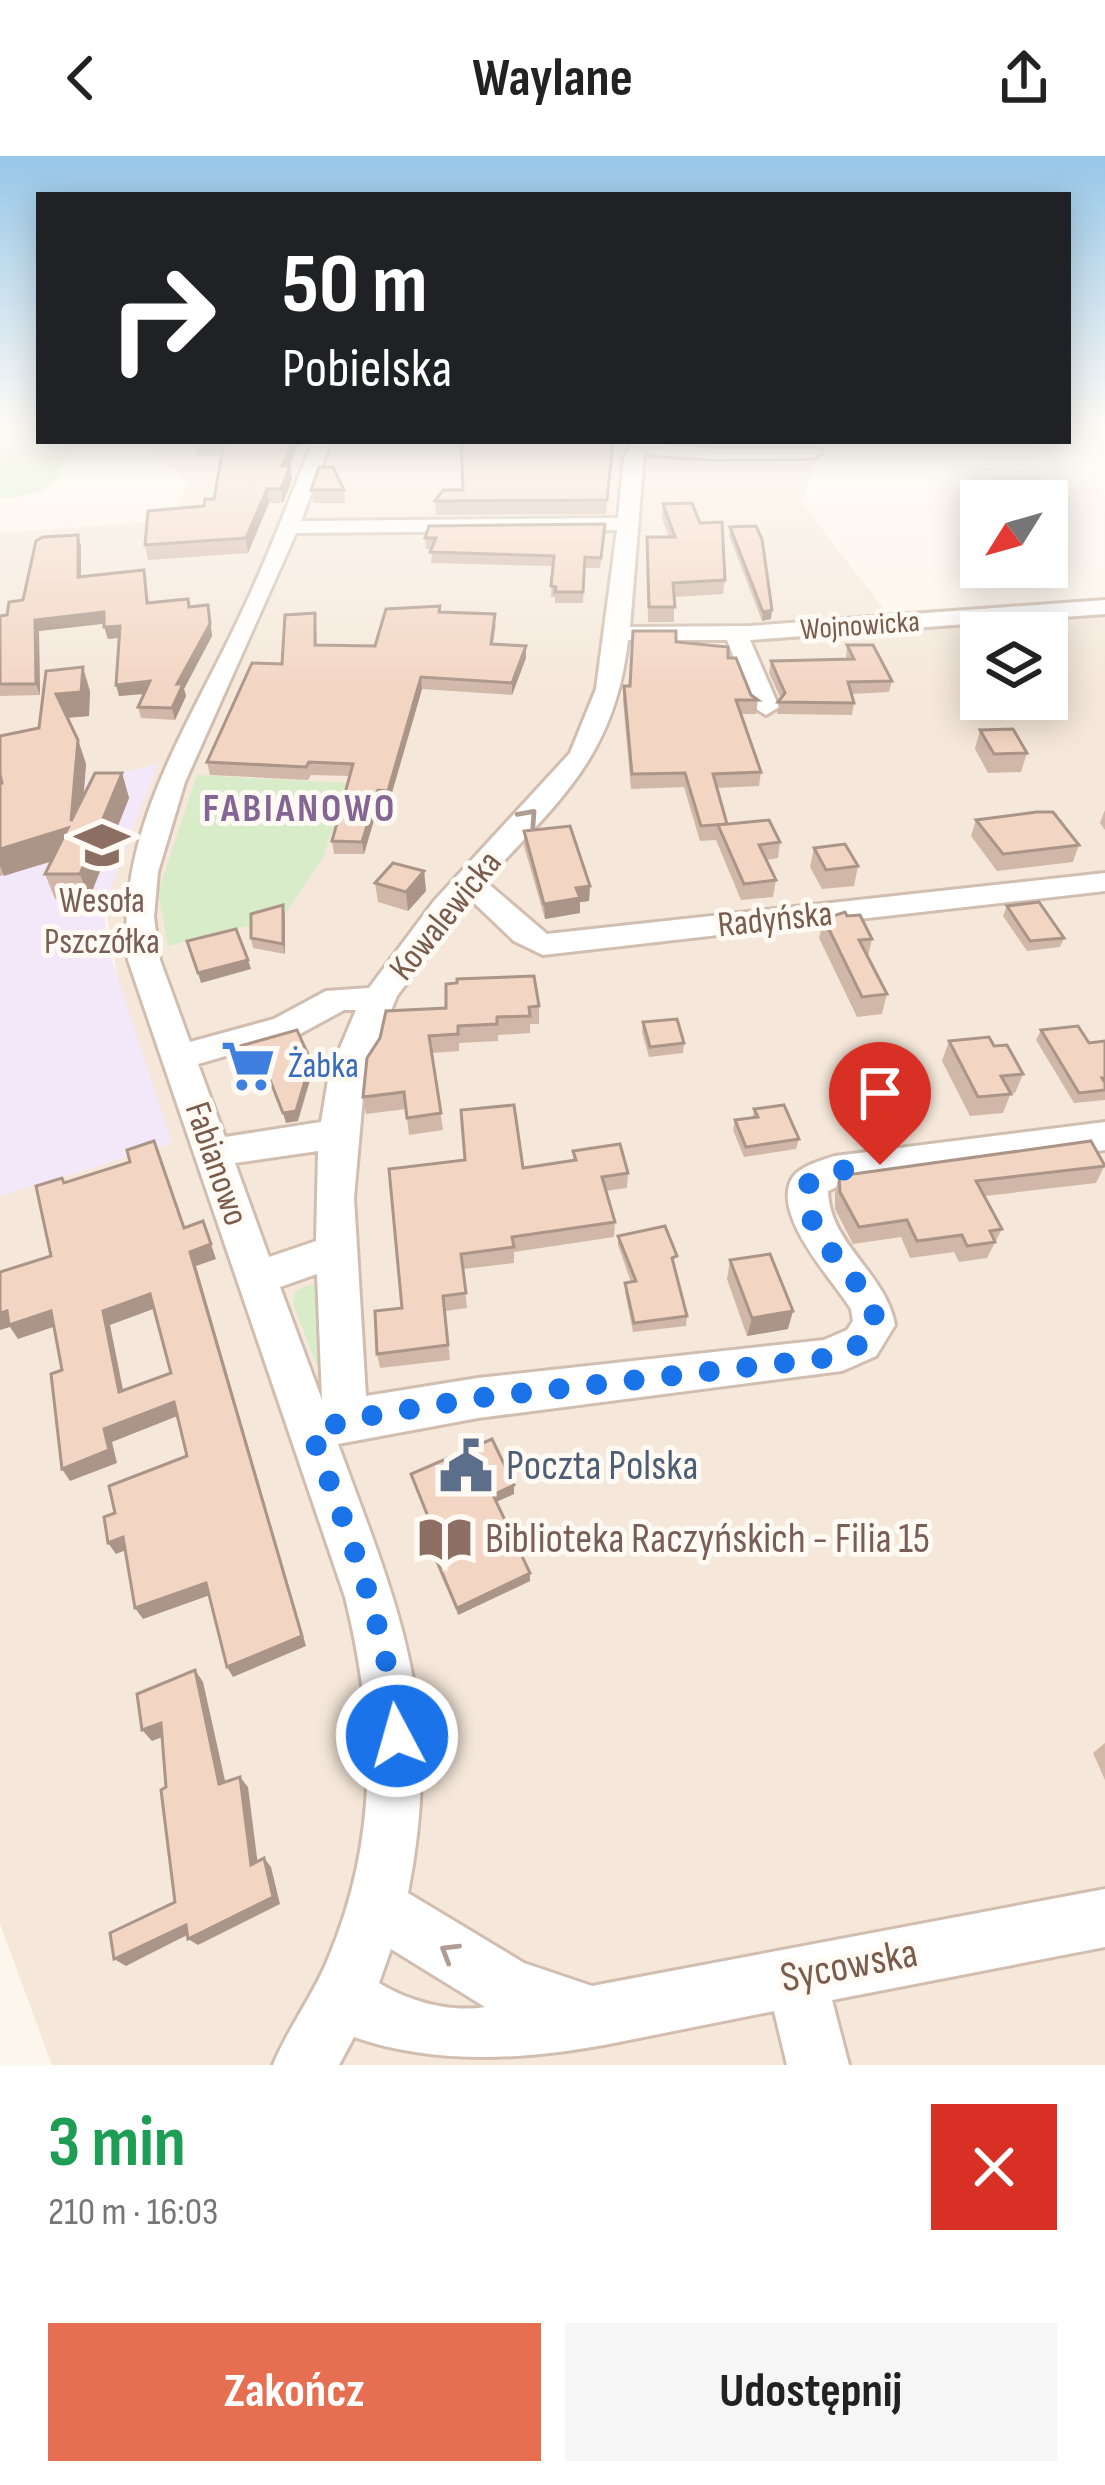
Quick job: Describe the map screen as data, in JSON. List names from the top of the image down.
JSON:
{
  "streets": {
    "street": [
      "Wojnowicka",
      "Kowalewicka",
      "Radyńska",
      "Fabianowo",
      "Sycowska"
    ]
  },
  "crossings": [
    ["Wojnowicka", "Kowalewicka"],
    ["Kowalewicka", "Radyńska"],
    ["Kowalewicka", "Fabianowo"],
    ["Fabianowo", "Sycowska"]
  ],
  "districts": ["FABIANOWO"],
  "places": {
    "school or university": ["Wesoła Pszczółka"],
    "supermarket": ["Żabka"],
    "public building": ["Poczta Polska"],
    "library": ["Biblioteka Raczyńskich - Filia 15"]
  },
  "north": "bottom left",
  "page": {
    "header": "Waylane",
    "turn": ["50 m", "Pobielska"],
    "heading": ["3 min", "210 m · 16:03"],
    "buttons": ["Zakończ", "Udostępnij"]
  }
}
